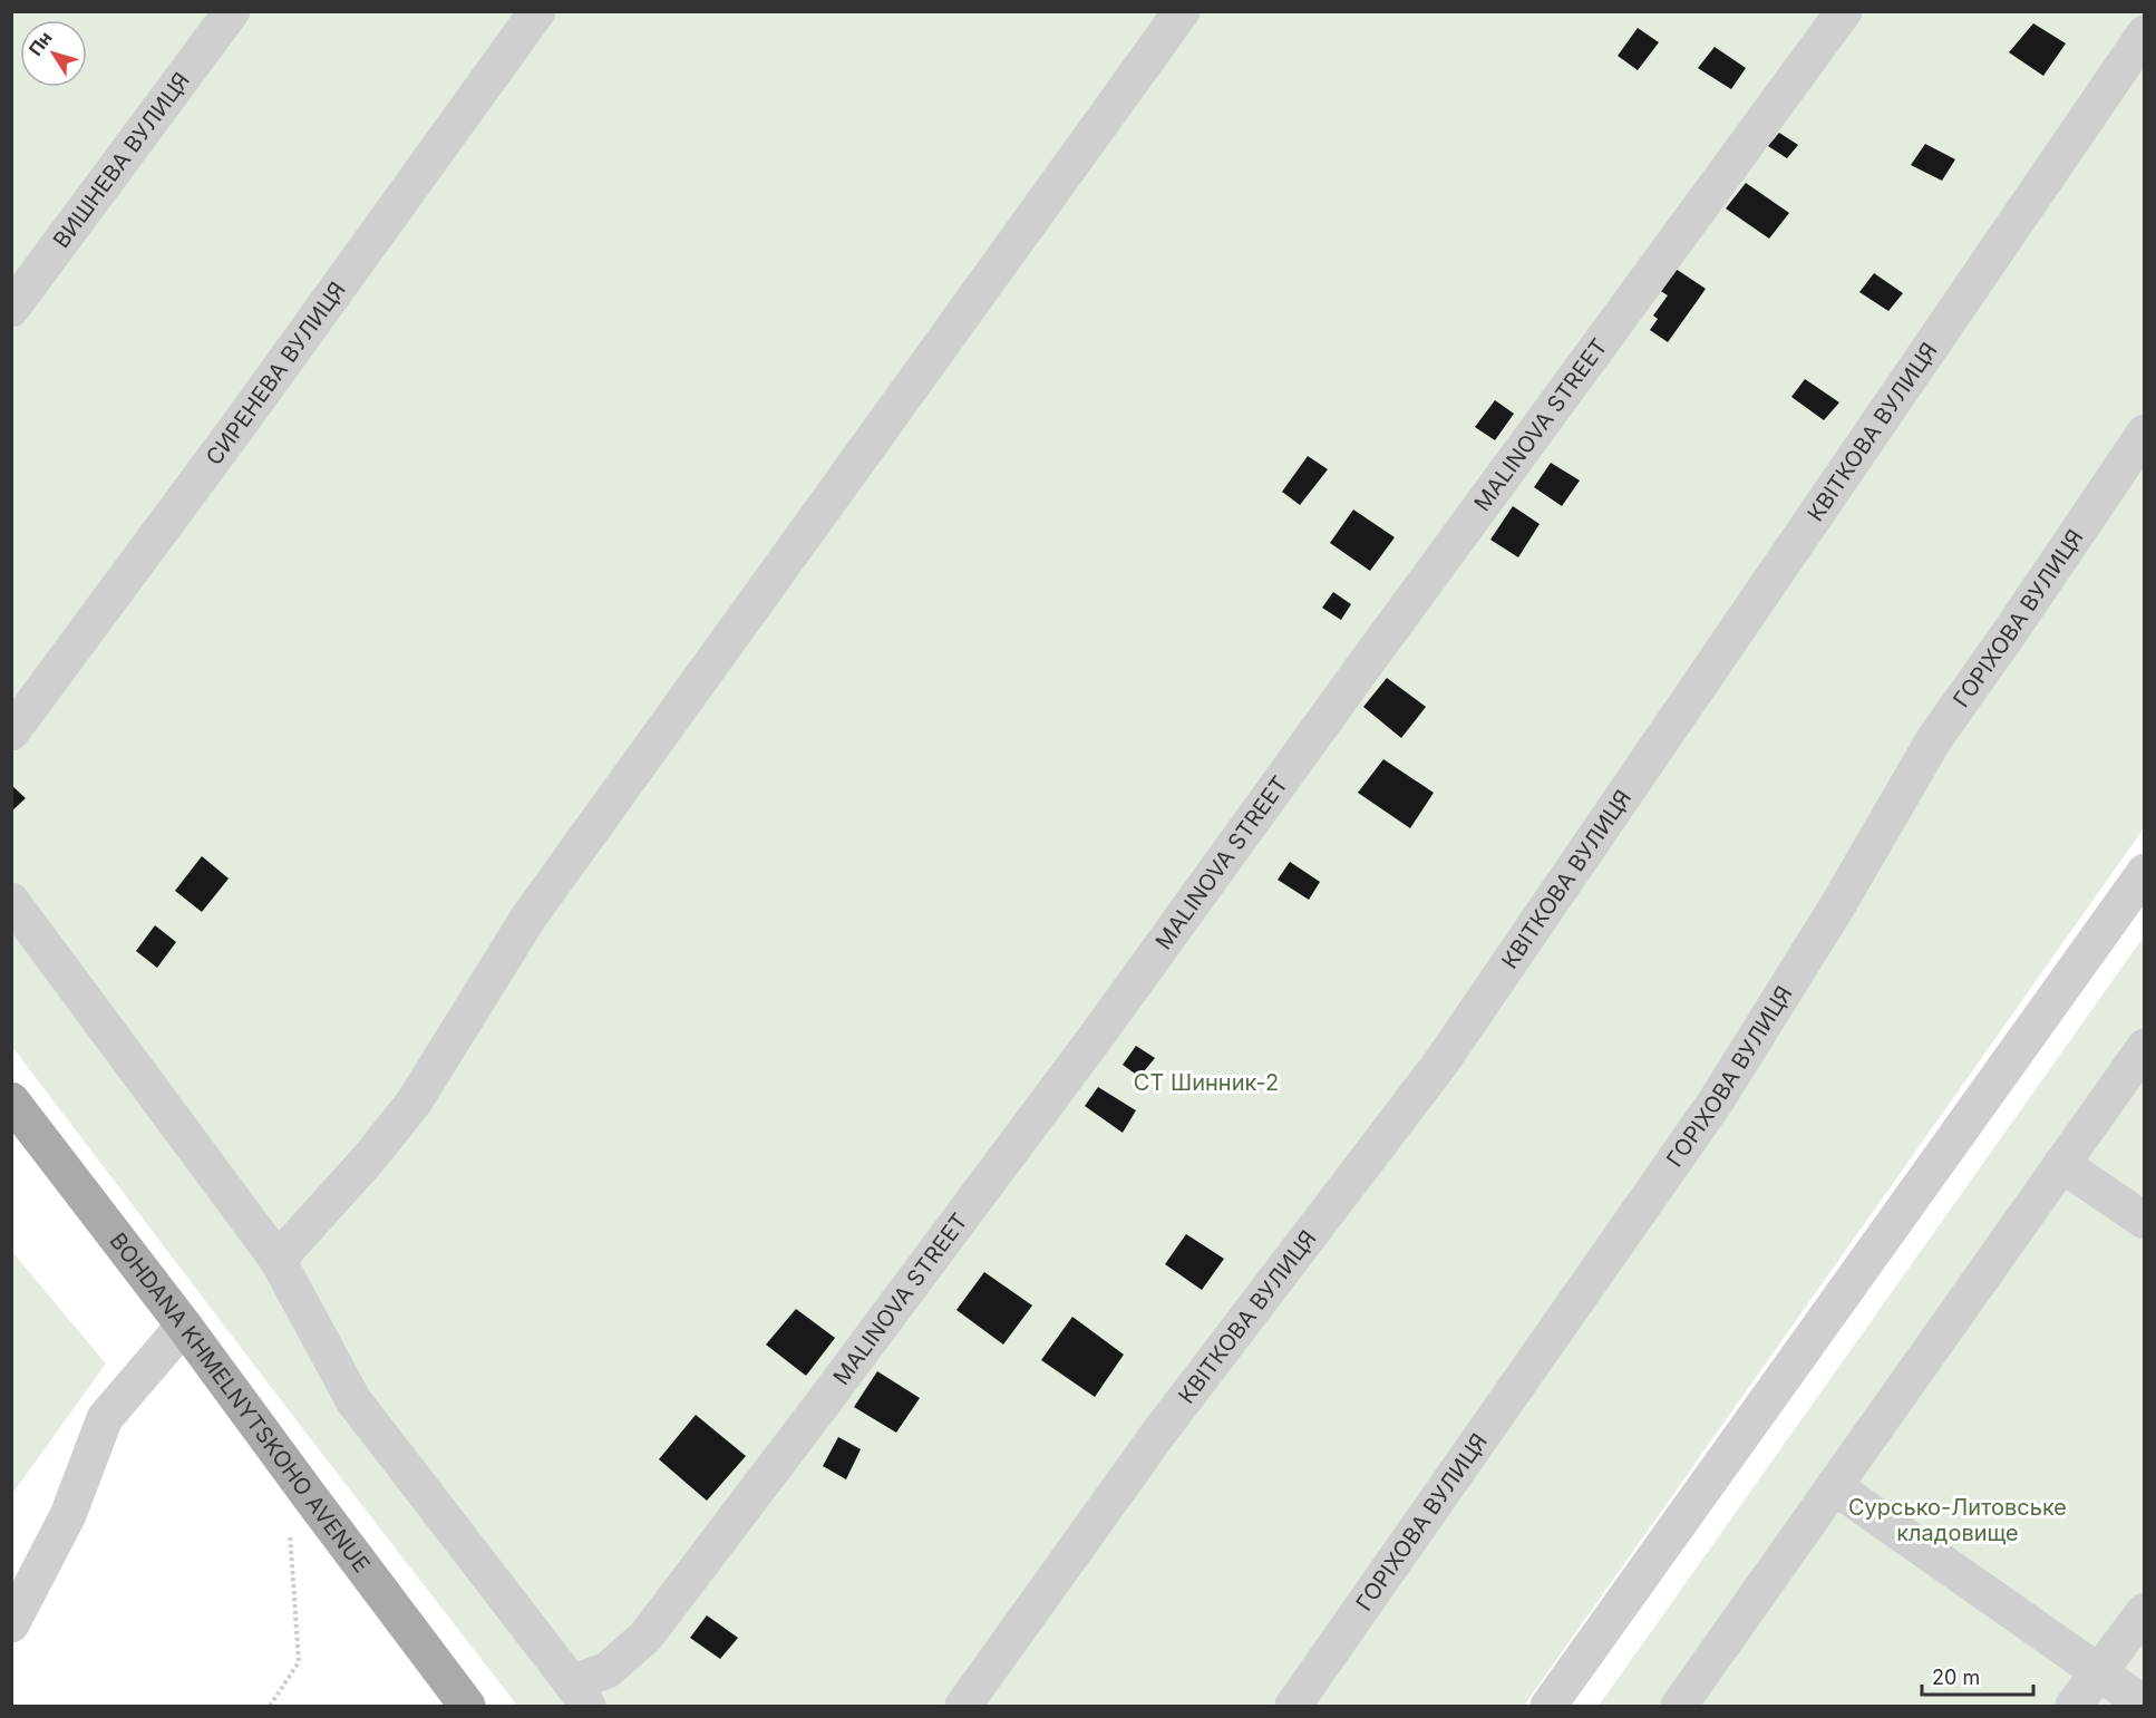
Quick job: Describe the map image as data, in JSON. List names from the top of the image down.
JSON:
{
  "streets": {
    "main road": ["BOHDANA KHMELNYTSKOHO AVENUE"],
    "street": [
      "ВИШНЕВА ВУЛИЦЯ",
      "СИРЕНЕВА ВУЛИЦЯ",
      "MALINOVA STREET",
      "КВІТКОВА ВУЛИЦЯ",
      "ГОРІХОВА ВУЛИЦЯ"
    ]
  },
  "parks": ["СТ Шинник-2", "Сурсько-Литовське кладовище"],
  "scale_bar": "20 m",
  "north": "top left"
}
